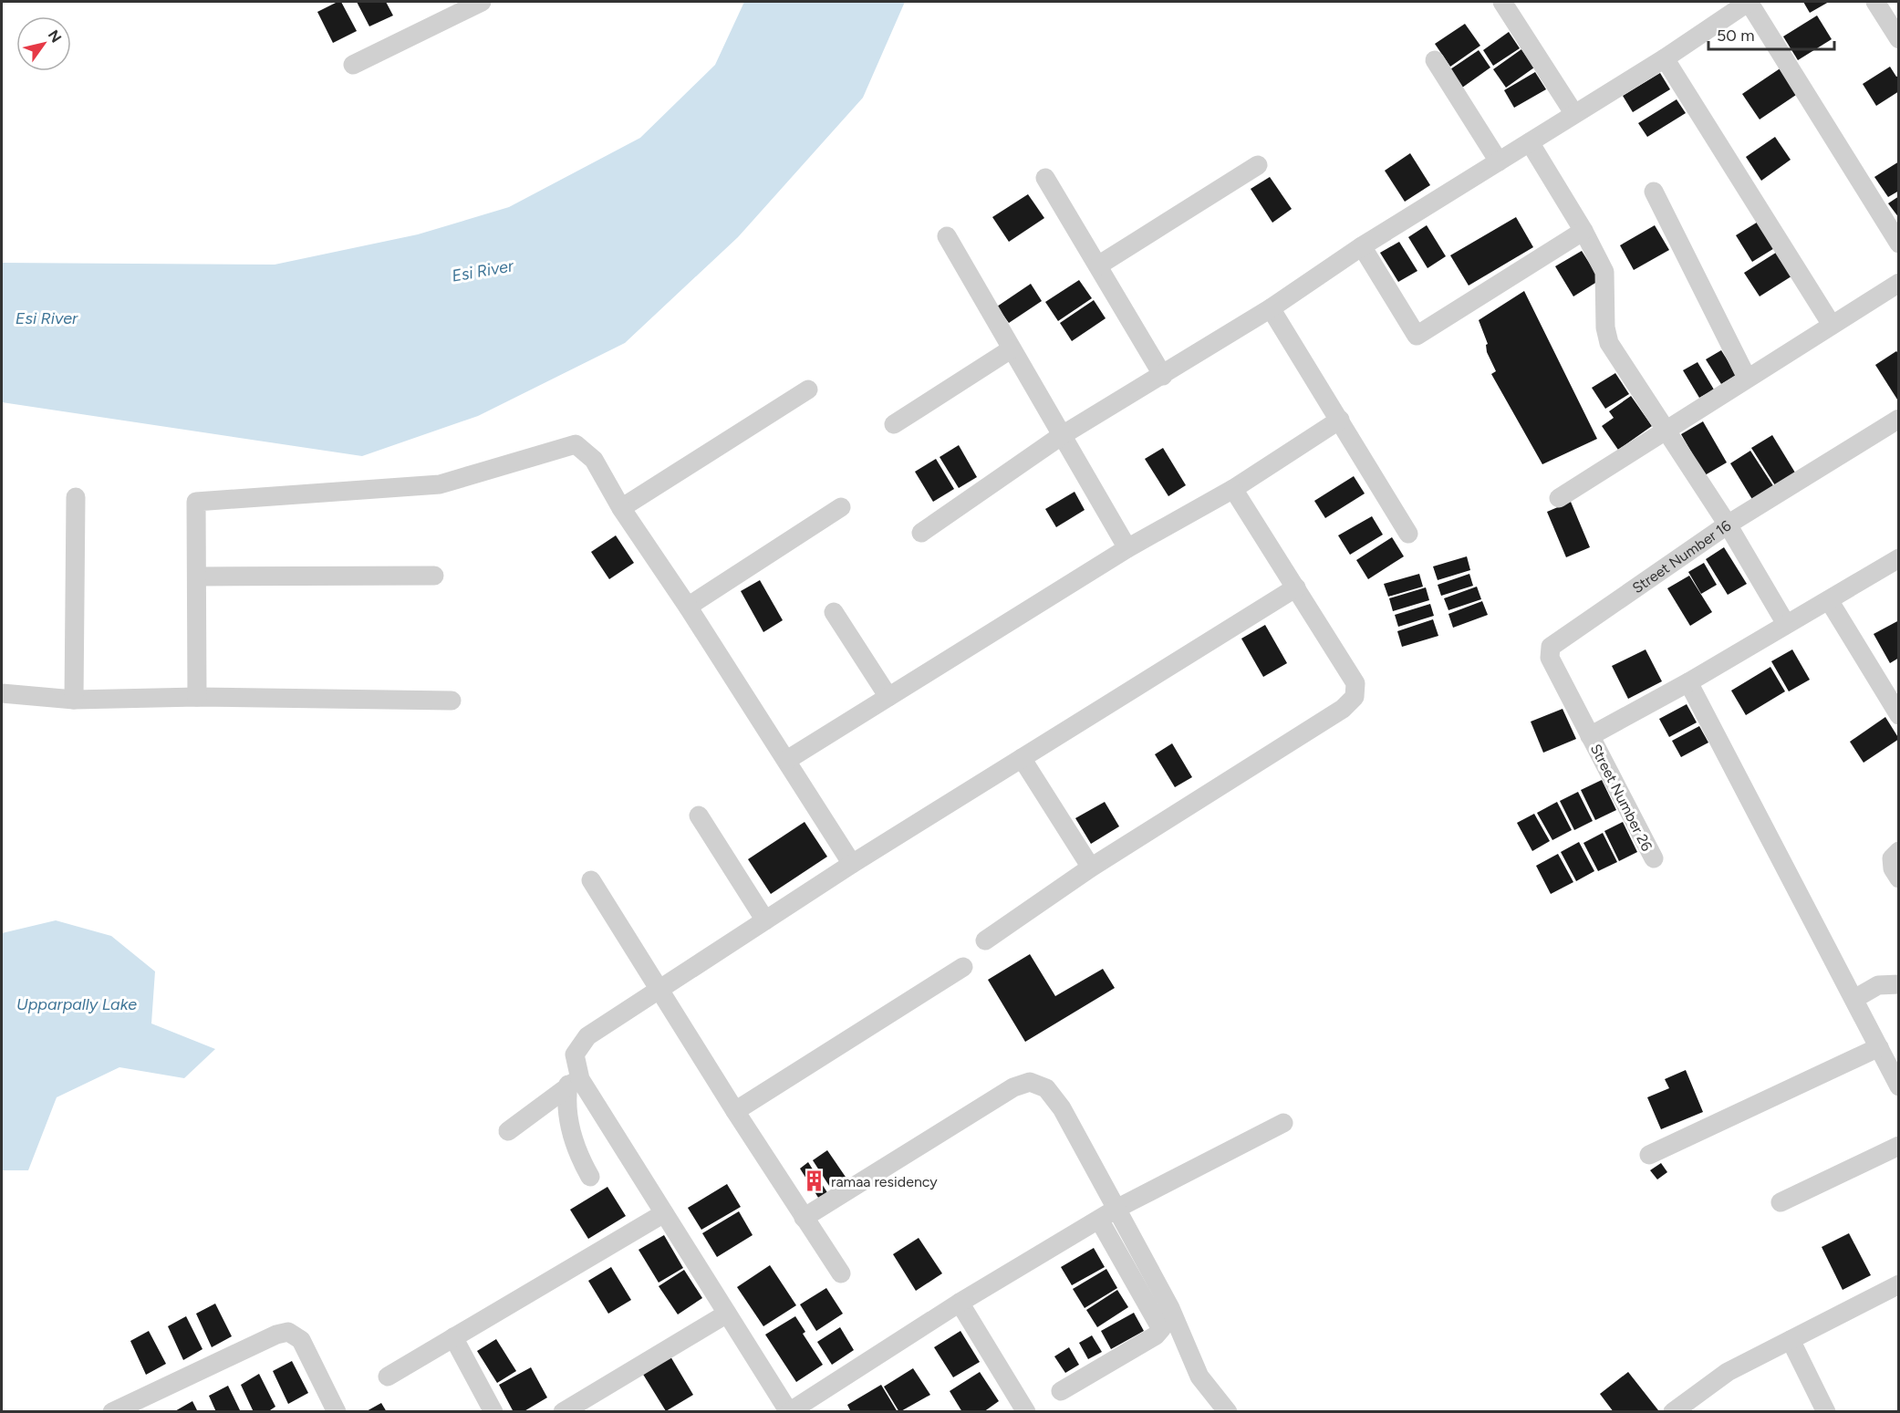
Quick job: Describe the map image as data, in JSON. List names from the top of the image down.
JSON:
{
  "streets": {
    "street": ["Street Number 16", "Street Number 26"]
  },
  "crossings": [
    ["Street Number 16", "Street Number 26"]
  ],
  "water": ["Esi River", "Upparpally Lake"],
  "places": {
    "building": ["ramaa residency"]
  },
  "scale_bar": "50 m",
  "north": "top right"
}
